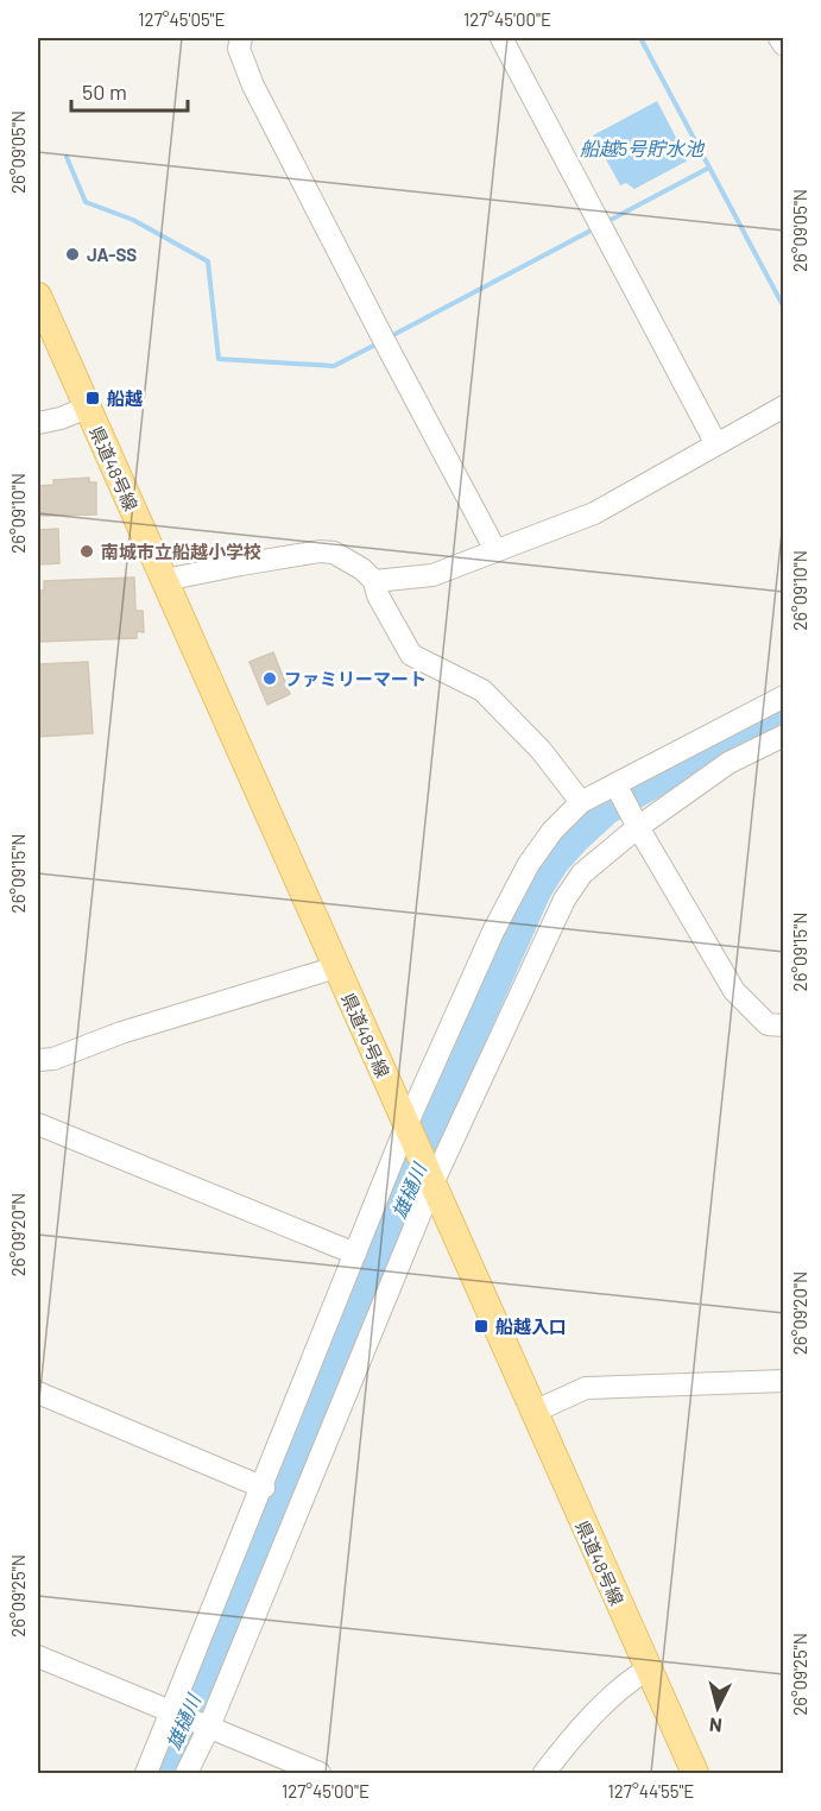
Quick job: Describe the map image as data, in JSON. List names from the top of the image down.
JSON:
{
  "streets": {
    "main road": ["県道48号線"]
  },
  "water": ["船越5号貯水池", "雄樋川"],
  "places": {
    "other": ["JA-SS", "南城市立船越小学校", "ファミリーマート"],
    "transit": ["船越", "船越入口"]
  },
  "scale_bar": "50 m",
  "north": "bottom",
  "coordinates": [
    "127°45'05\"E",
    "127°45'00\"E",
    "26°09'05\"N",
    "26°09'10\"N",
    "26°09'15\"N",
    "26°09'20\"N",
    "26°09'25\"N",
    "127°44'55\"E"
  ]
}
